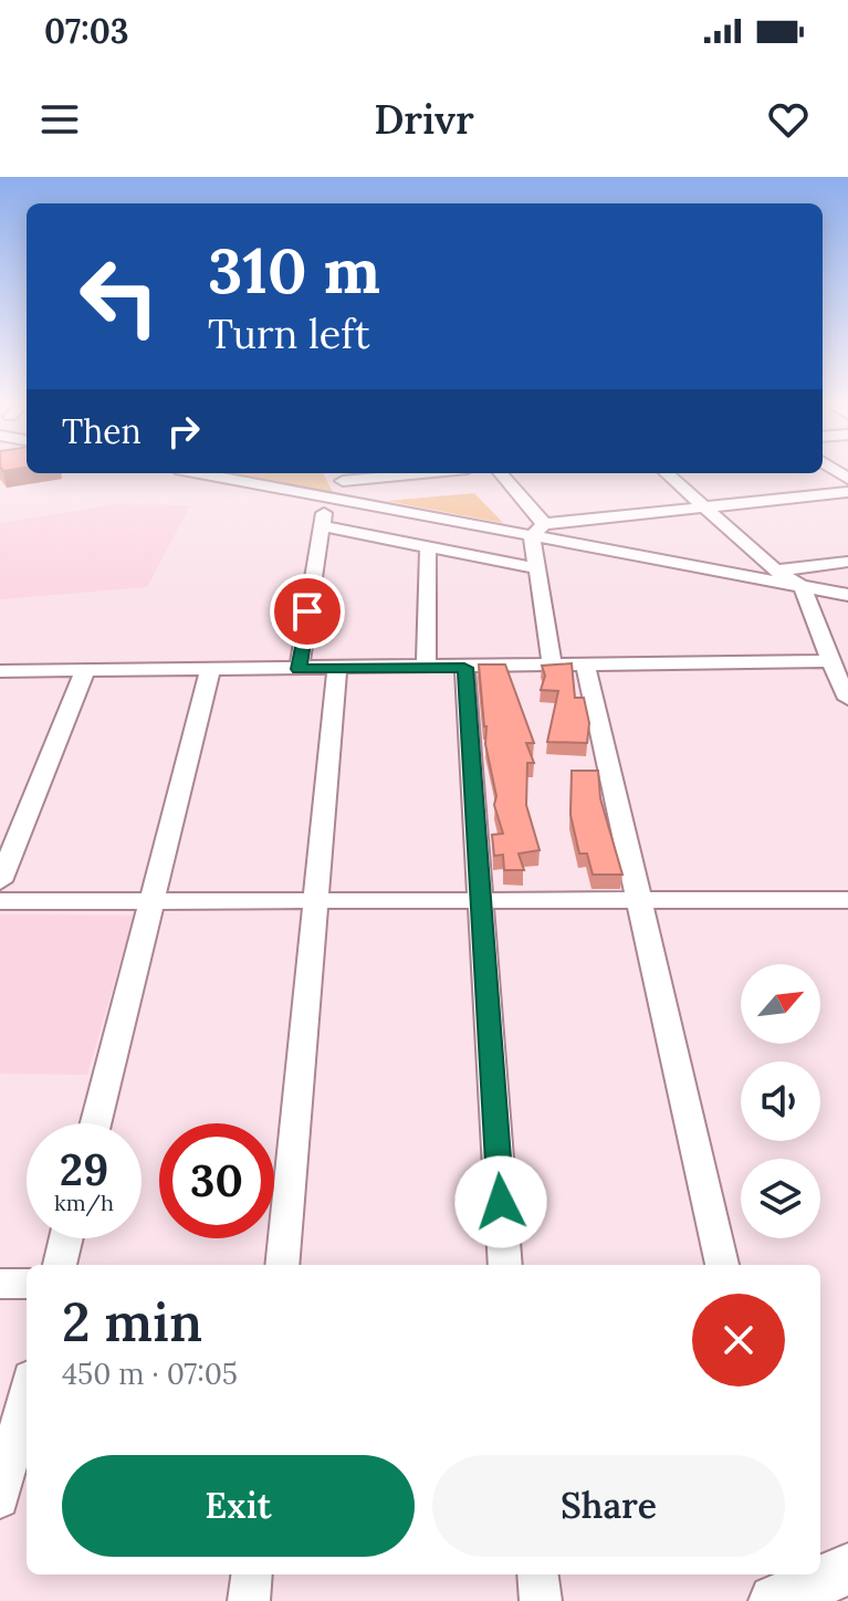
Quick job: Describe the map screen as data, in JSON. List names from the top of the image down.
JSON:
{
  "north": "top right",
  "page": {
    "status": "07:03",
    "header": "Drivr",
    "turn": ["310 m", "Turn left"],
    "then": "Then",
    "speed": "29 km/h",
    "limit": "30",
    "heading": ["2 min", "450 m · 07:05"],
    "buttons": ["Exit", "Share"]
  }
}
